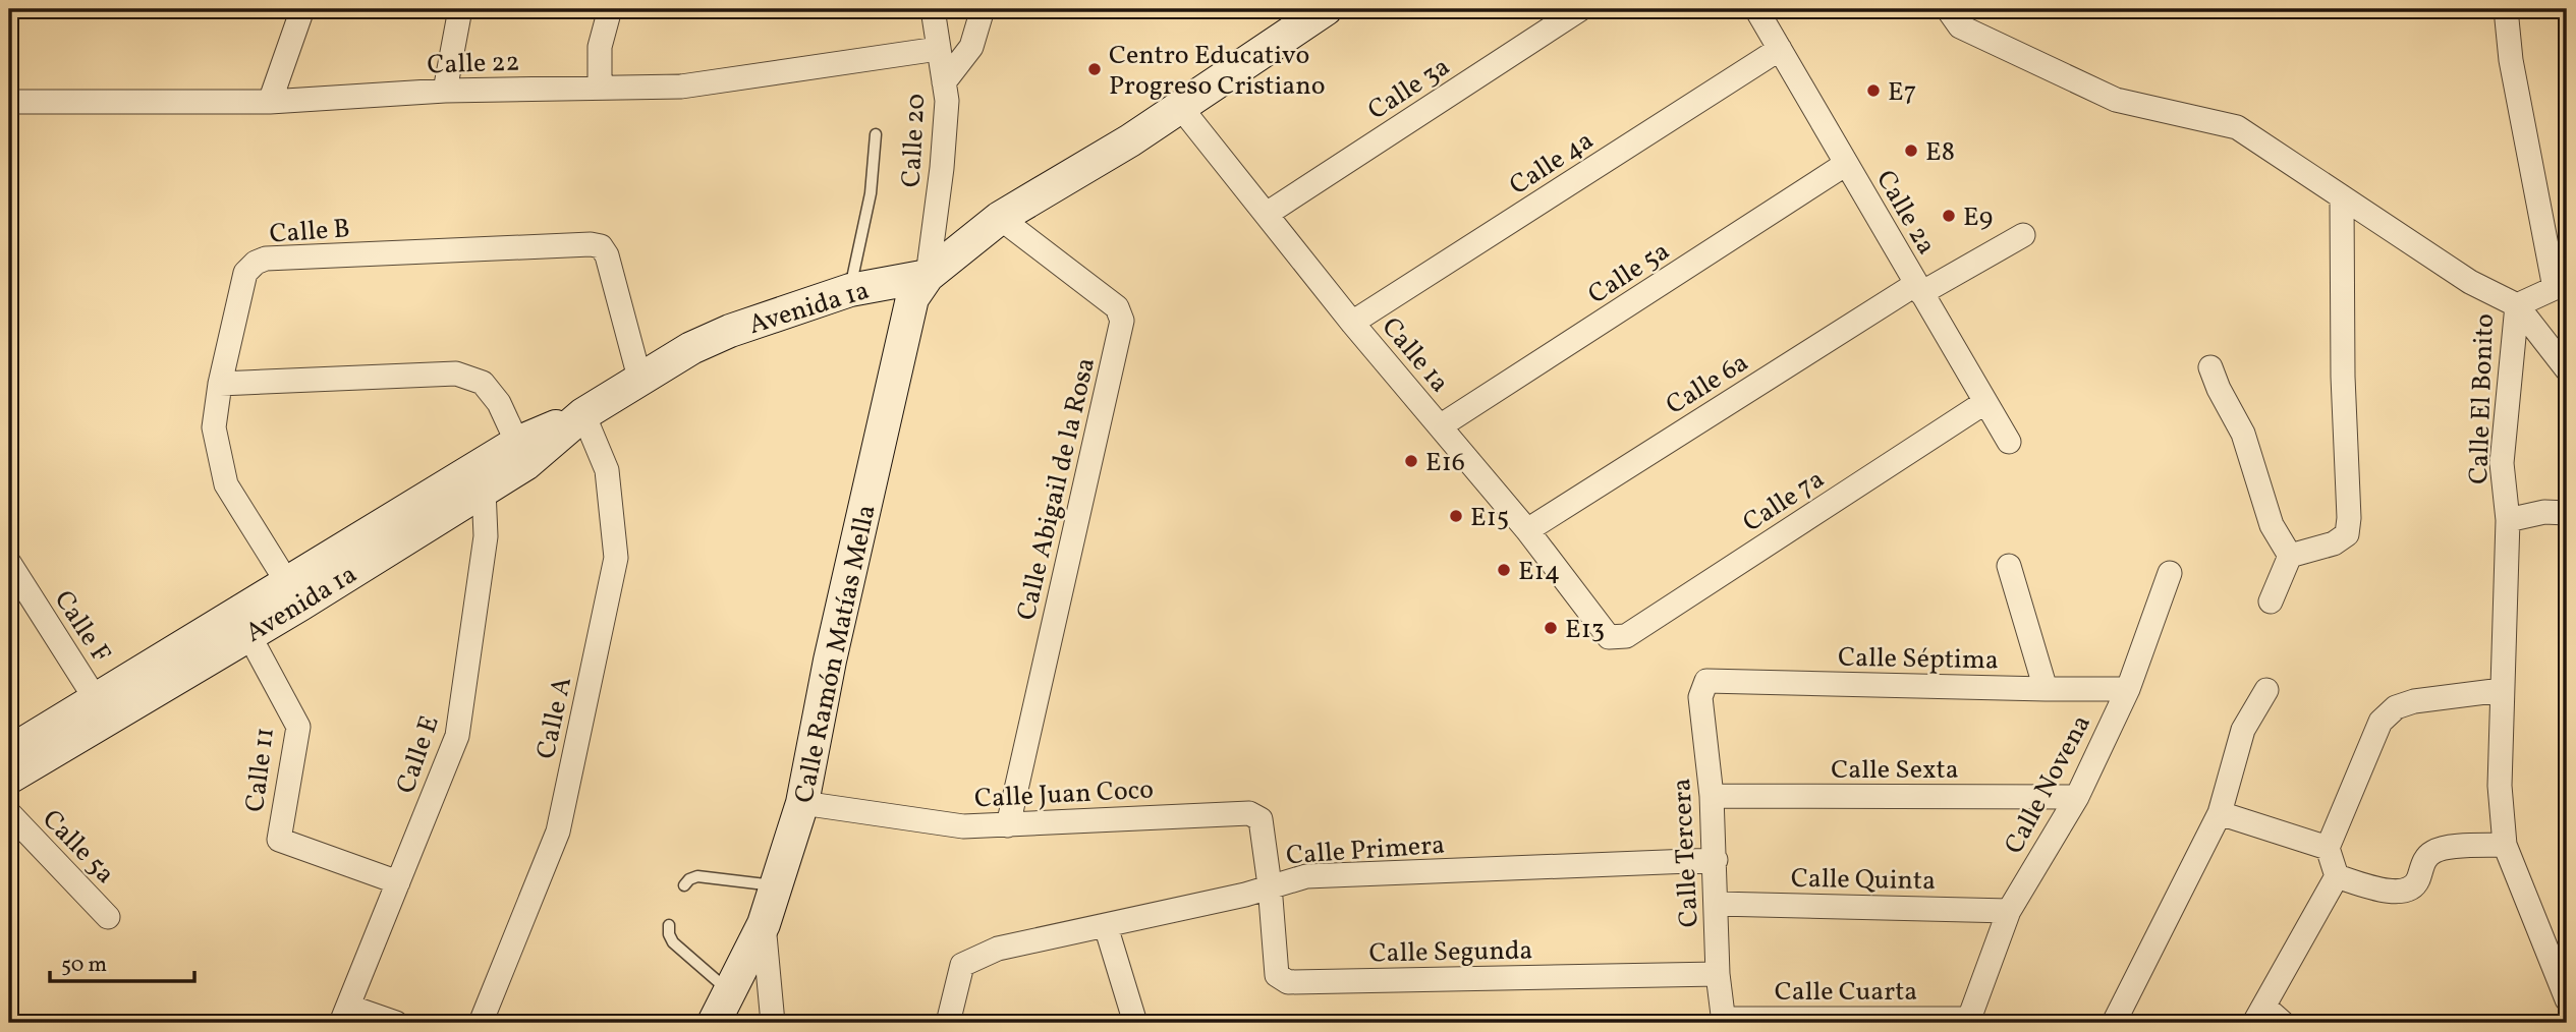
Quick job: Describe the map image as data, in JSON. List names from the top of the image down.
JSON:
{
  "streets": {
    "main road": ["Avenida 1a", "Calle Ramón Matías Mella"],
    "street": [
      "Calle 22",
      "Calle 3a",
      "Calle 20",
      "Calle 4a",
      "Calle 2a",
      "Calle B",
      "Calle 5a",
      "Calle 1a",
      "Calle 6a",
      "Calle El Bonito",
      "Calle Abigail de la Rosa",
      "Calle 7a",
      "Calle F",
      "Calle Séptima",
      "Calle A",
      "Calle E",
      "Calle Sexta",
      "Calle 11",
      "Calle Novena",
      "Calle Juan Coco",
      "Calle Primera",
      "Calle Tercera",
      "Calle Quinta",
      "Calle Segunda",
      "Calle Cuarta"
    ]
  },
  "crossings": [
    ["Calle 22", "Calle 20"],
    ["Calle 3a", "Calle 1a"],
    ["Calle 20", "Avenida 1a"],
    ["Calle 20", "Calle Ramón Matías Mella"],
    ["Calle 4a", "Calle 2a"],
    ["Calle 4a", "Calle 1a"],
    ["Calle 2a", "Calle 5a"],
    ["Calle 2a", "Calle 6a"],
    ["Calle 2a", "Calle 7a"],
    ["Calle B", "Avenida 1a"],
    ["Calle 5a", "Calle 1a"],
    ["Avenida 1a", "Calle F"],
    ["Avenida 1a", "Calle Ramón Matías Mella"],
    ["Avenida 1a", "Calle A"],
    ["Avenida 1a", "Calle E"],
    ["Avenida 1a", "Calle 11"],
    ["Calle 1a", "Calle 6a"],
    ["Calle 1a", "Calle 7a"],
    ["Calle Abigail de la Rosa", "Calle Juan Coco"],
    ["Calle Ramón Matías Mella", "Calle Juan Coco"],
    ["Calle Séptima", "Calle Novena"],
    ["Calle Séptima", "Calle Tercera"],
    ["Calle E", "Calle 11"],
    ["Calle Sexta", "Calle Novena"],
    ["Calle Sexta", "Calle Tercera"],
    ["Calle Novena", "Calle Quinta"],
    ["Calle Novena", "Calle Cuarta"],
    ["Calle Juan Coco", "Calle Primera"],
    ["Calle Juan Coco", "Calle Segunda"],
    ["Calle Primera", "Calle Tercera"],
    ["Calle Primera", "Calle Segunda"],
    ["Calle Tercera", "Calle Quinta"],
    ["Calle Tercera", "Calle Segunda"],
    ["Calle Tercera", "Calle Cuarta"]
  ],
  "places": [
    "Centro Educativo Progreso Cristiano",
    "E7",
    "E8",
    "E9",
    "E16",
    "E15",
    "E14",
    "E13"
  ],
  "scale_bar": "50 m"
}
